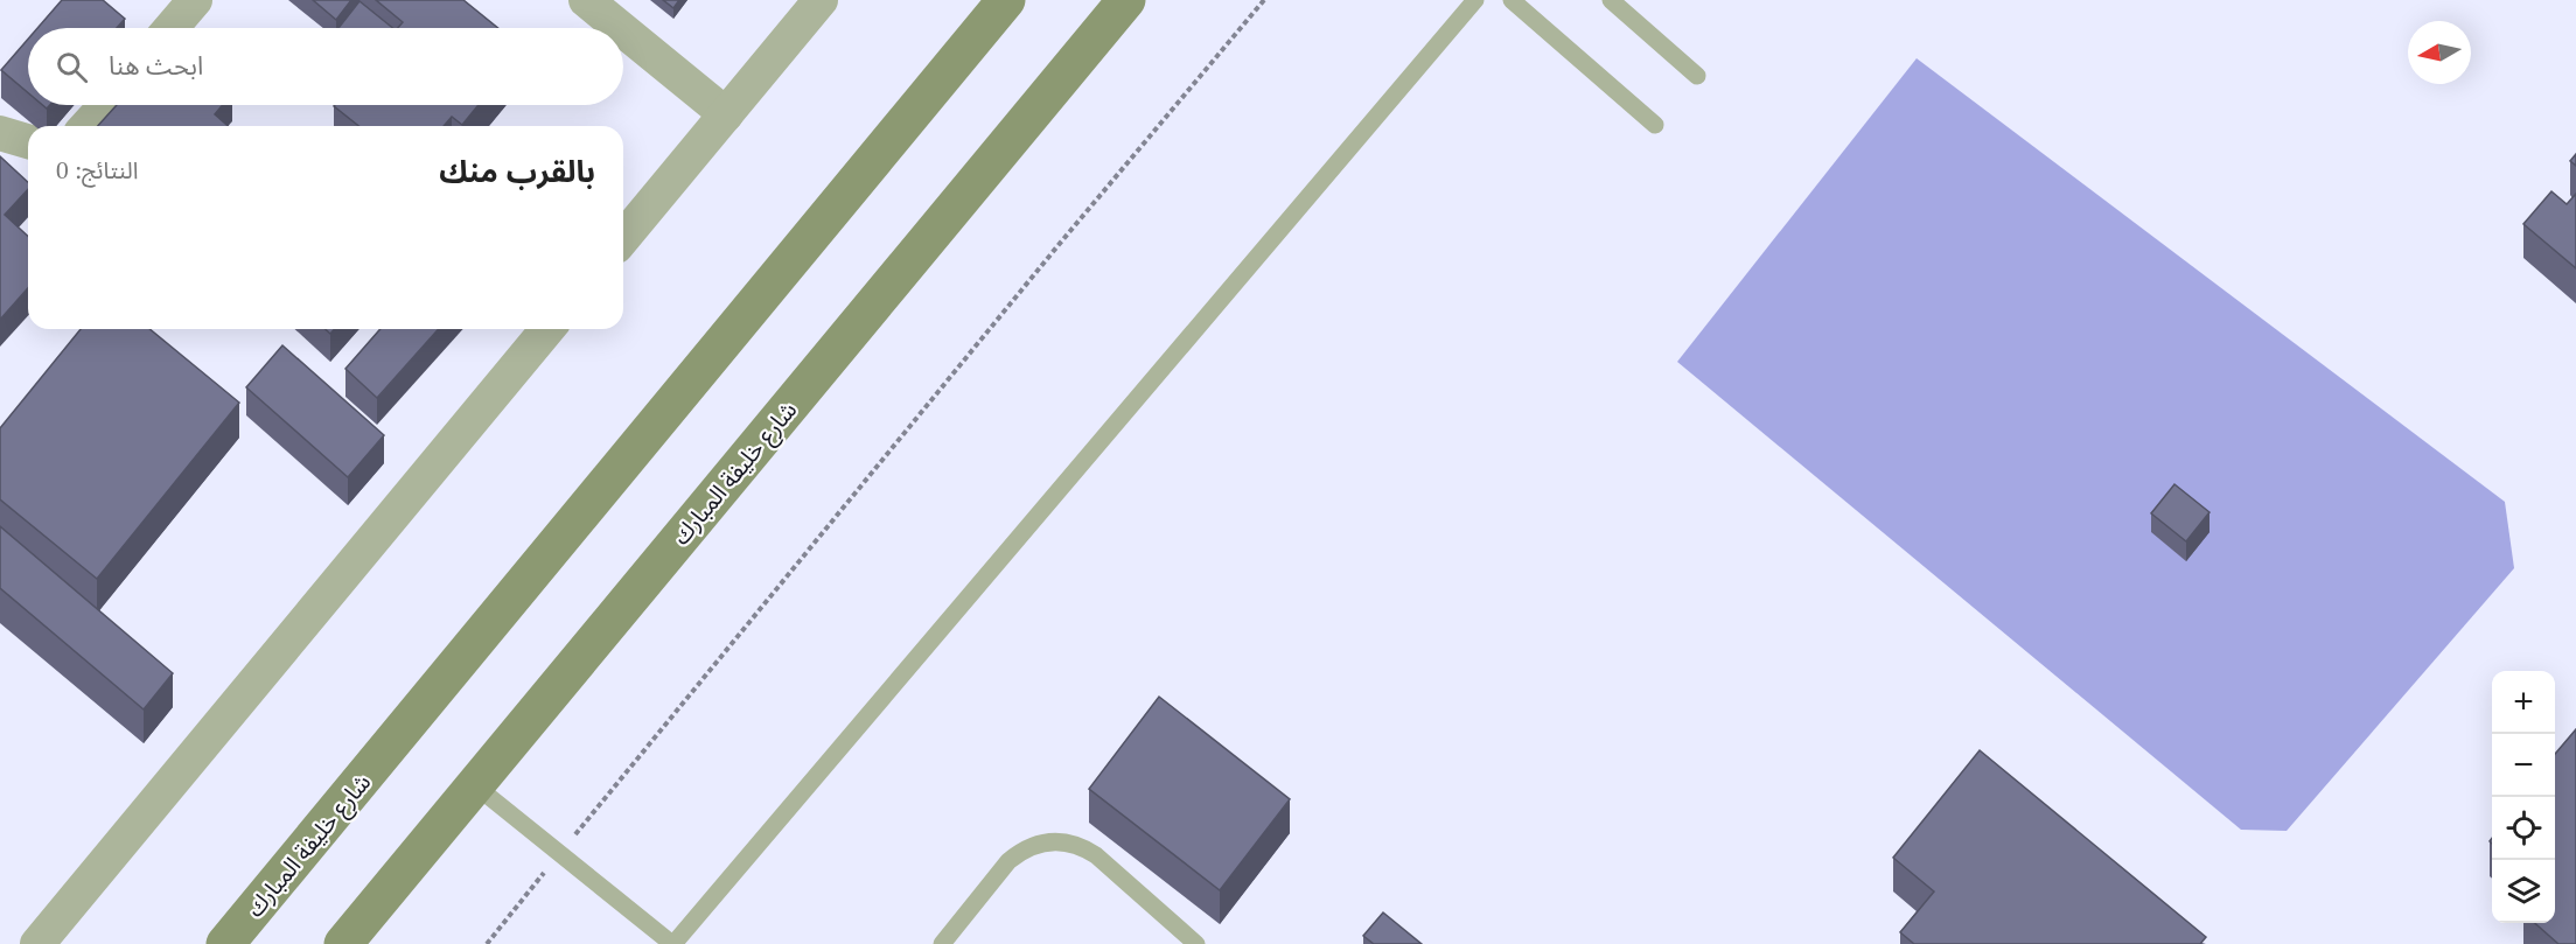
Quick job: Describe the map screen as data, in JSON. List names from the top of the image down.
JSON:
{
  "streets": {
    "main road": ["شارع خليفة المبارك"]
  },
  "north": "left",
  "page": {
    "search": "ابحث هنا",
    "heading": ["بالقرب منك", "النتائج: 0"],
    "map_buttons": ["+", "−"]
  }
}
